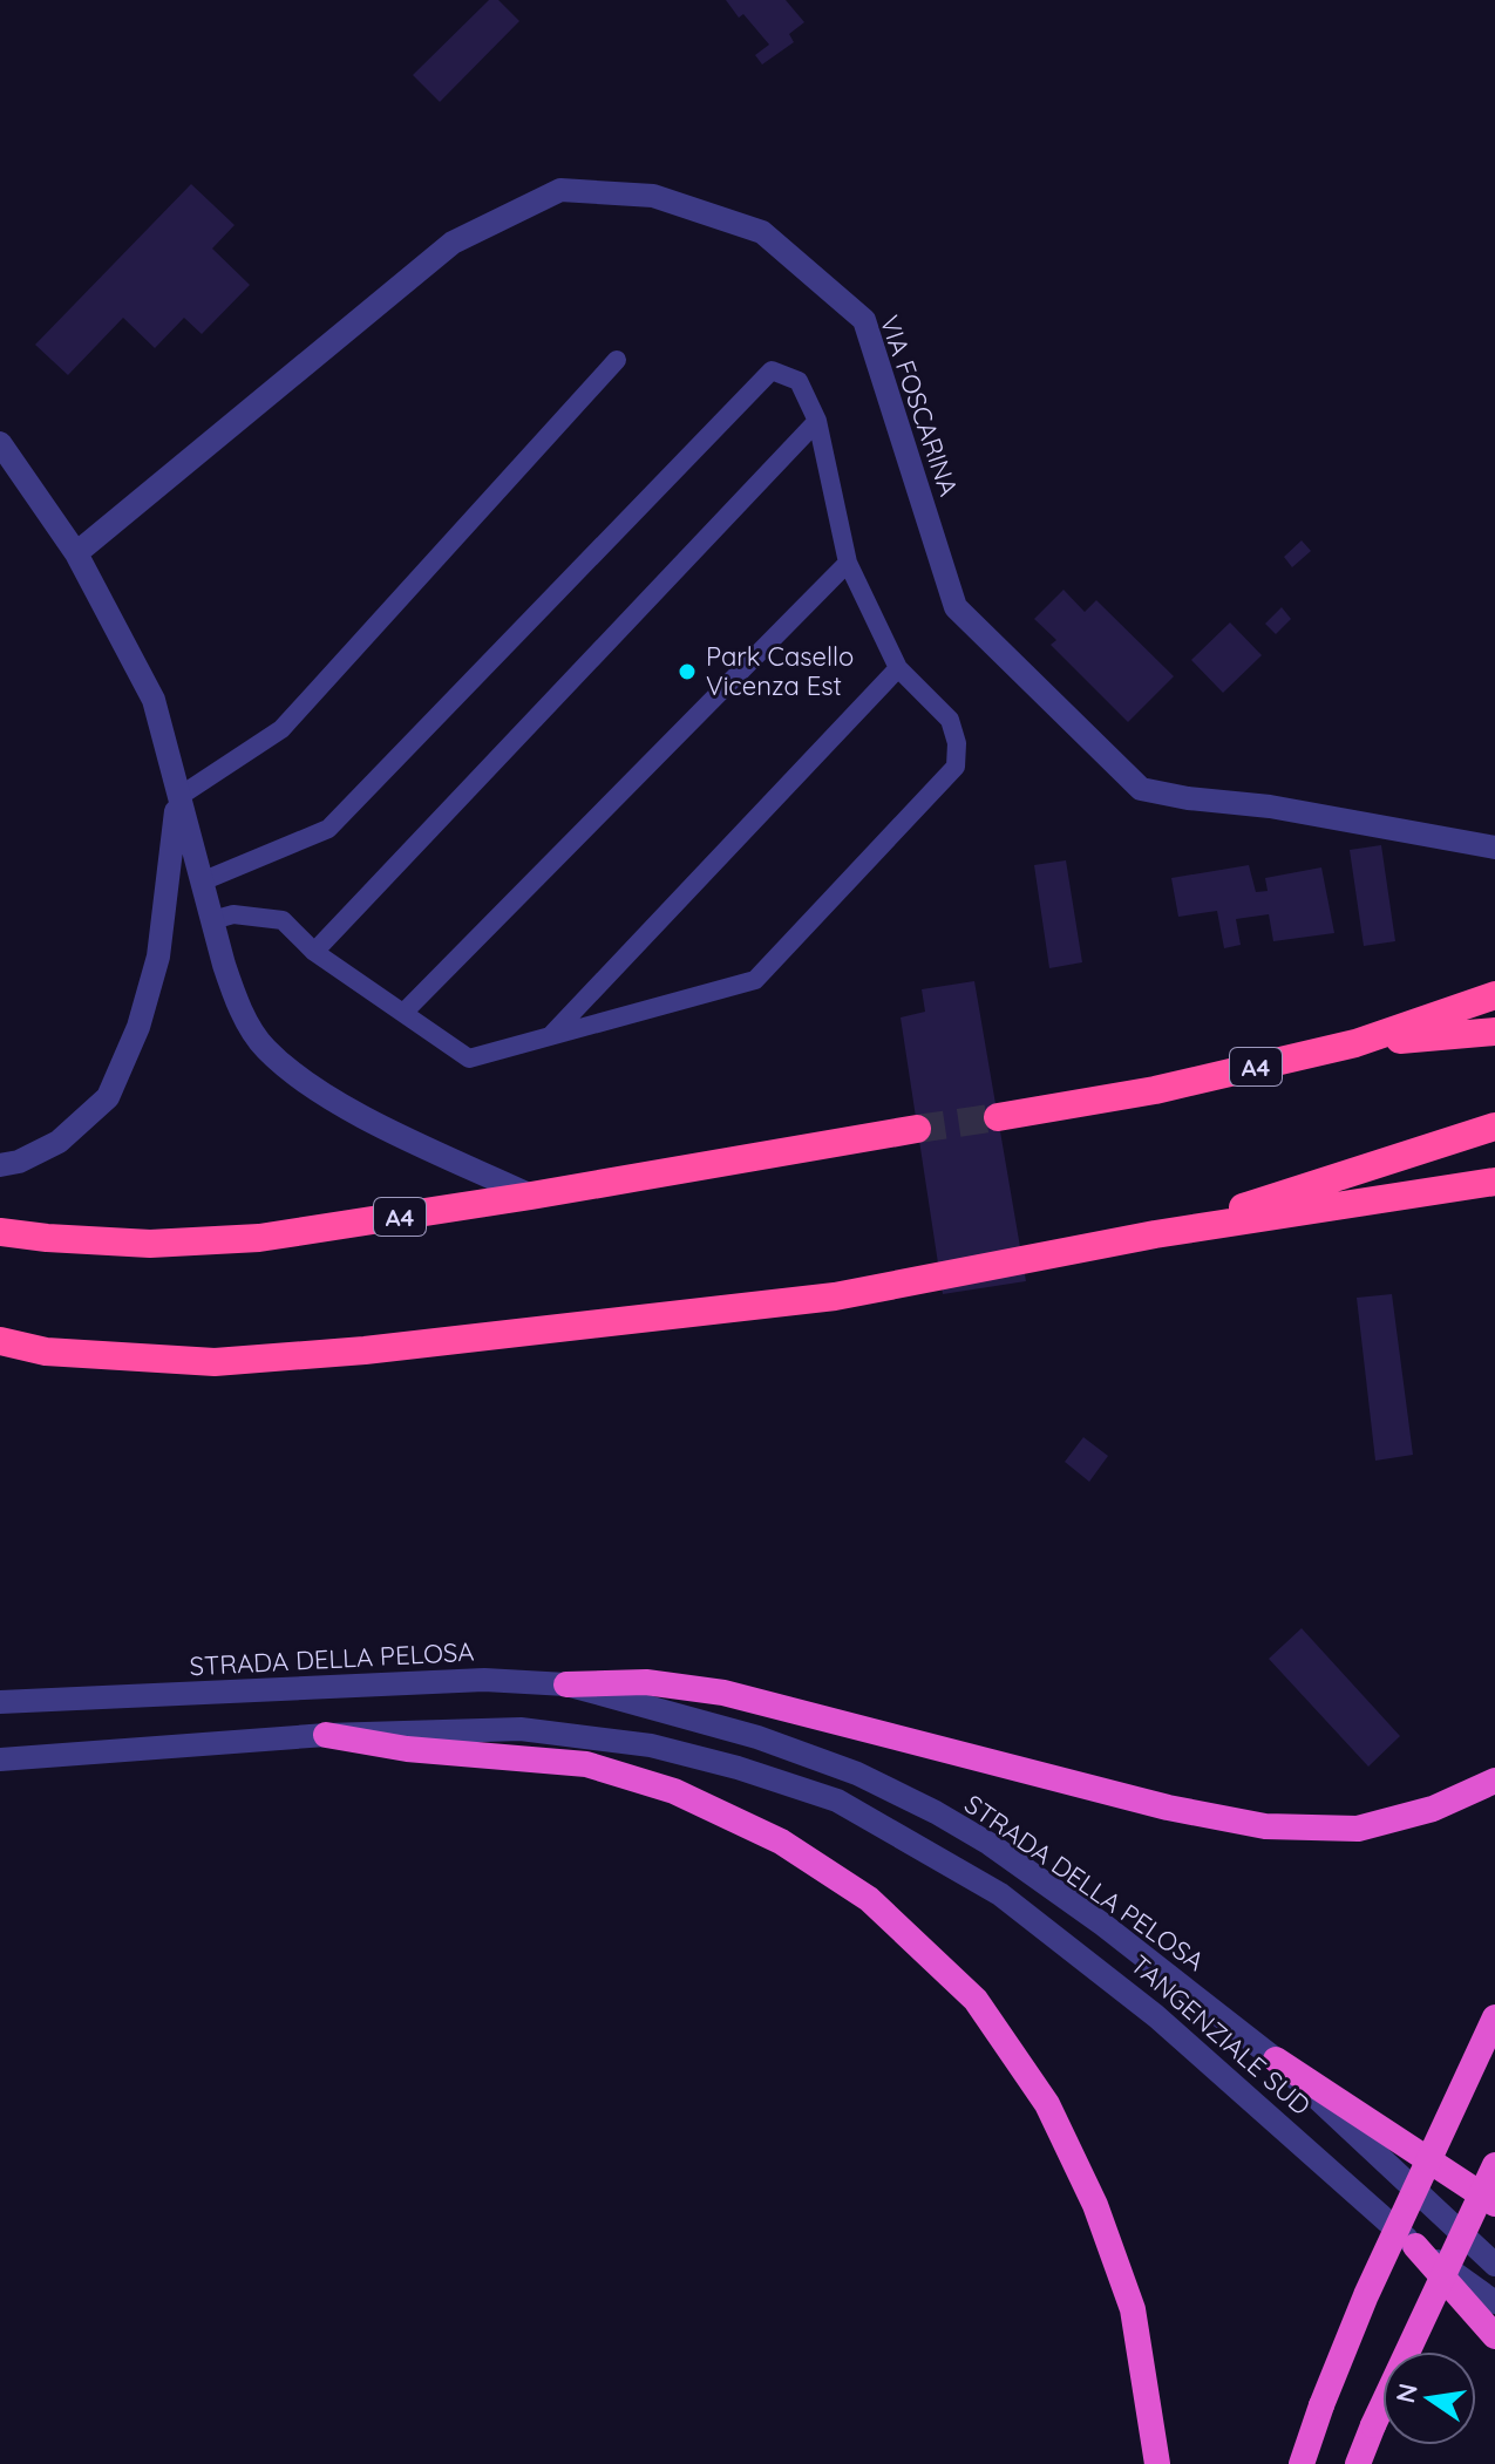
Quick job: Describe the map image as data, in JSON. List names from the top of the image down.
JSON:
{
  "streets": {
    "highway": ["A4"],
    "street": ["VIA FOSCARINA", "STRADA DELLA PELOSA", "TANGENZIALE SUD"]
  },
  "places": ["Park Casello Vicenza Est"],
  "north": "left"
}
